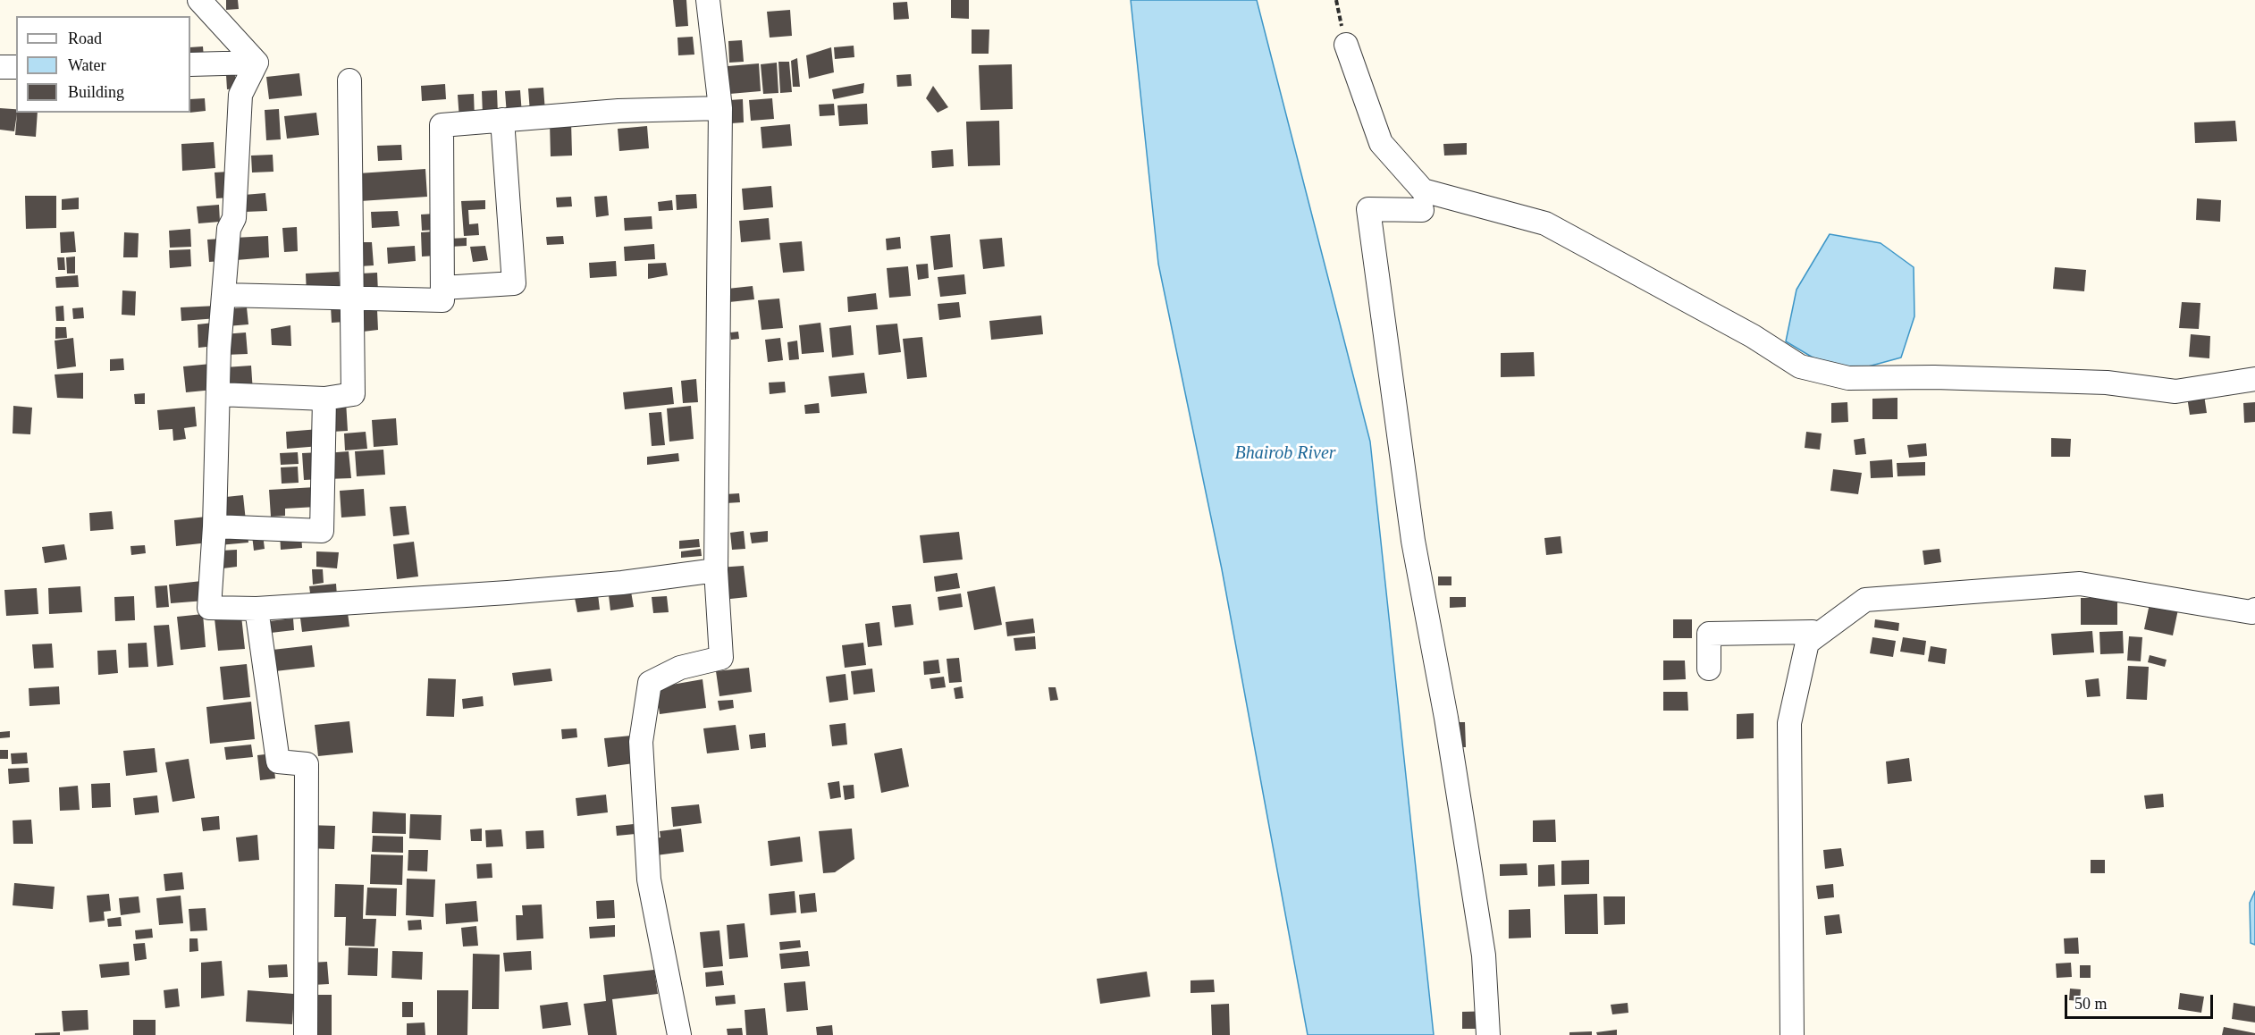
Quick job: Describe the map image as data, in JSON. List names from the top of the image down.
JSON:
{
  "water": ["Bhairob River"],
  "legend": ["Road", "Water", "Building"],
  "scale_bar": "50 m"
}
